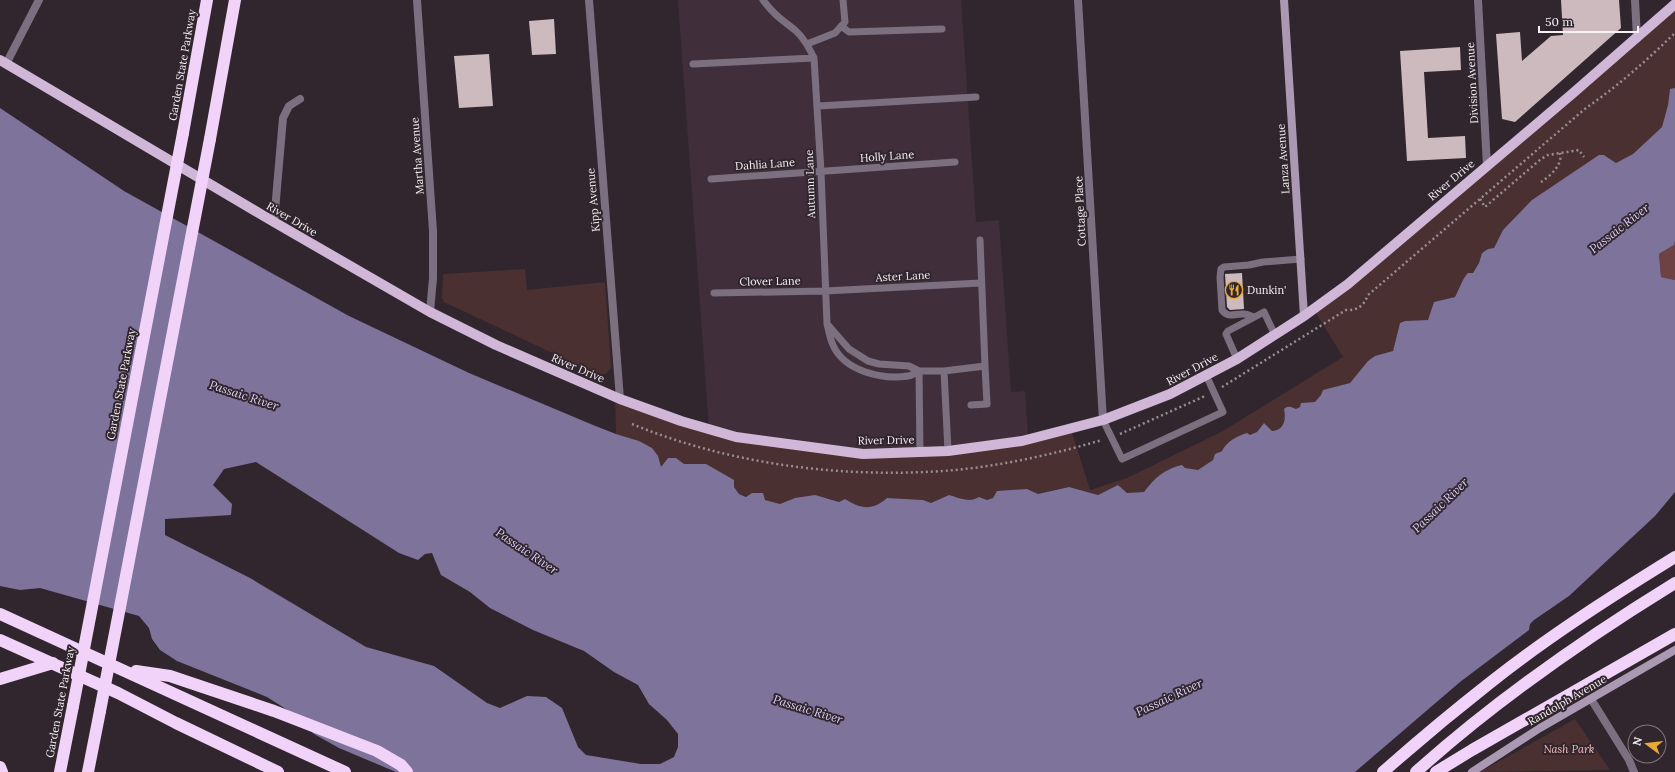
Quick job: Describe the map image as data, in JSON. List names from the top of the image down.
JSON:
{
  "streets": {
    "highway": ["Garden State Parkway"],
    "main road": ["River Drive"],
    "street": [
      "Division Avenue",
      "Martha Avenue",
      "Lanza Avenue",
      "Kipp Avenue",
      "Cottage Place",
      "Randolph Avenue"
    ],
    "lane": [
      "Holly Lane",
      "Dahlia Lane",
      "Autumn Lane",
      "Aster Lane",
      "Clover Lane"
    ]
  },
  "crossings": [
    ["Division Avenue", "River Drive"],
    ["Martha Avenue", "River Drive"],
    ["Holly Lane", "Dahlia Lane"],
    ["Holly Lane", "Autumn Lane"],
    ["Lanza Avenue", "River Drive"],
    ["Dahlia Lane", "Autumn Lane"],
    ["River Drive", "Kipp Avenue"],
    ["River Drive", "Cottage Place"],
    ["Autumn Lane", "Aster Lane"],
    ["Autumn Lane", "Clover Lane"],
    ["Aster Lane", "Clover Lane"]
  ],
  "water": ["Passaic River"],
  "parks": ["Nash Park"],
  "places": {
    "restaurant": ["Dunkin'"]
  },
  "scale_bar": "50 m",
  "north": "left"
}
